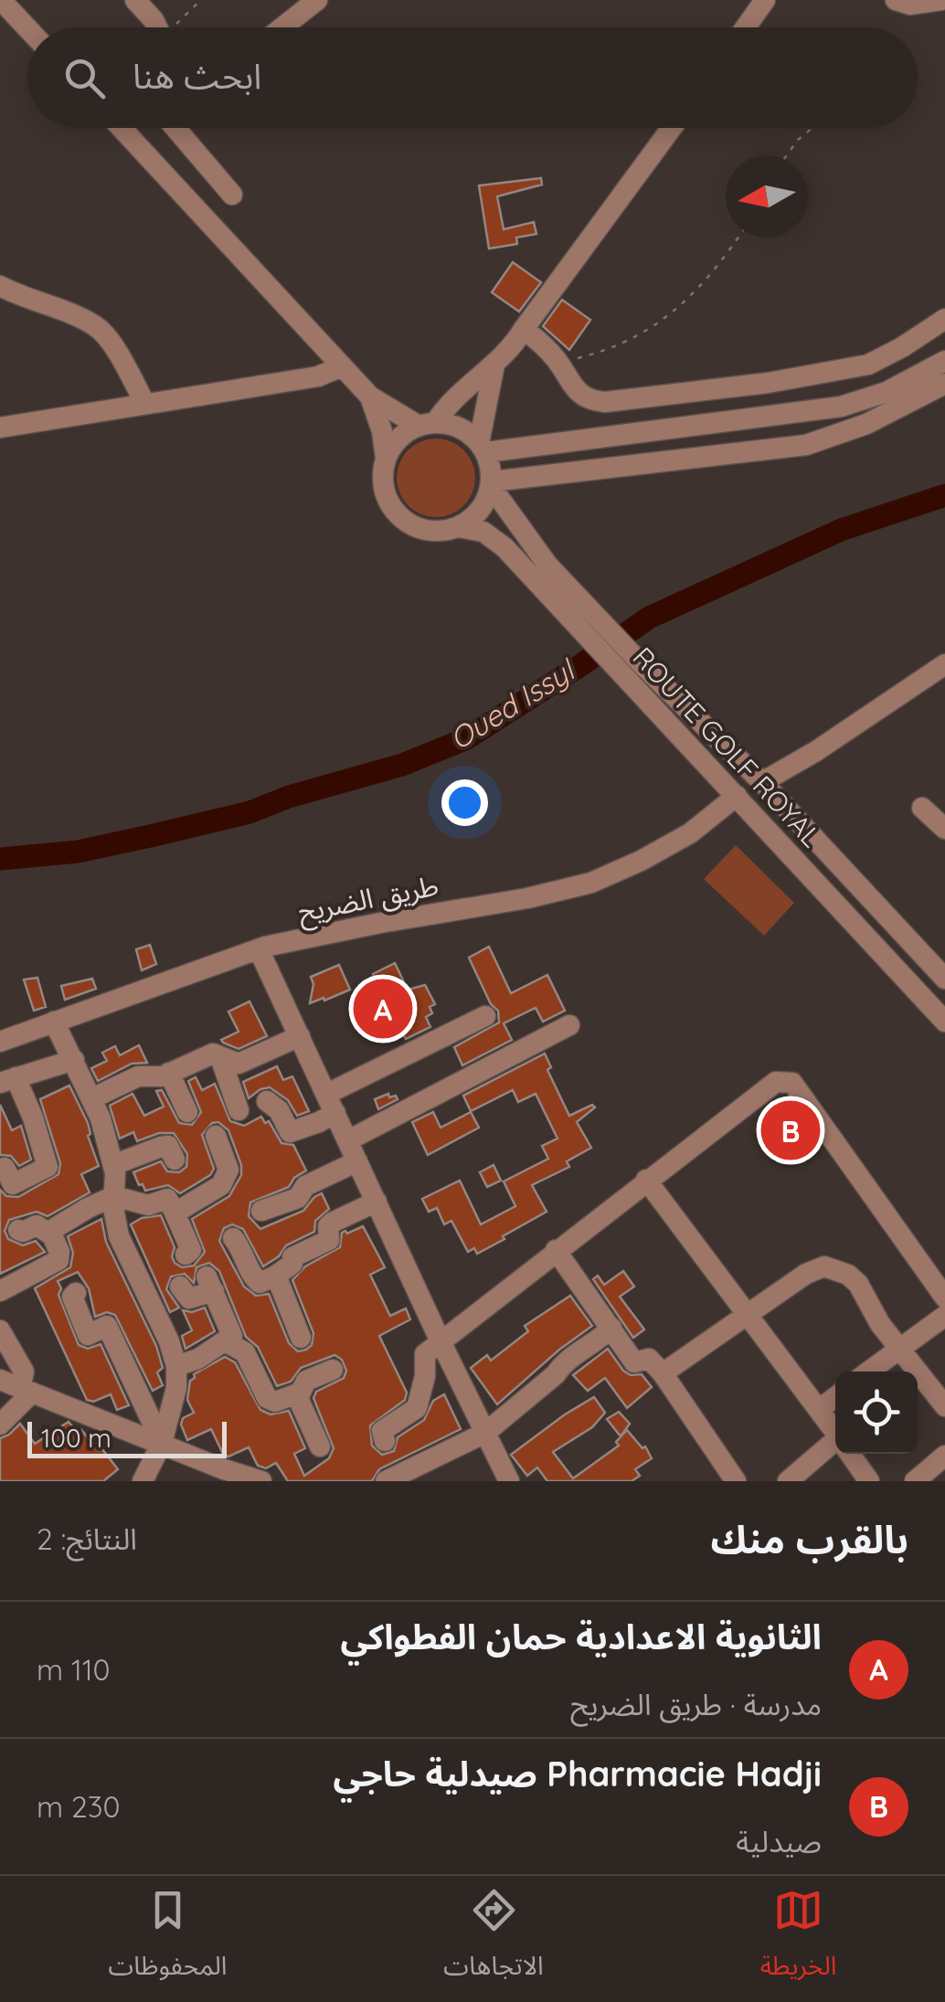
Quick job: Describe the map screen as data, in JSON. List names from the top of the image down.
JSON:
{
  "streets": {
    "street": ["ROUTE GOLF ROYAL", "طريق الضريح"]
  },
  "crossings": [
    ["ROUTE GOLF ROYAL", "طريق الضريح"]
  ],
  "water": ["Oued Issyl"],
  "scale_bar": "100 m",
  "north": "left",
  "page": {
    "search": "ابحث هنا",
    "pins": ["A", "B"],
    "scale": "100 m",
    "heading": ["بالقرب منك", "النتائج: 2"],
    "list": [
      {
        "mark": "A",
        "name": "الثانوية الاعدادية حمان الفطواكي",
        "note": "مدرسة · طريق الضريح",
        "value": "110 m"
      },
      {
        "mark": "B",
        "name": "Pharmacie Hadji صيدلية حاجي",
        "note": "صيدلية",
        "value": "230 m"
      }
    ],
    "nav": ["الخريطة", "الاتجاهات", "المحفوظات"]
  }
}
